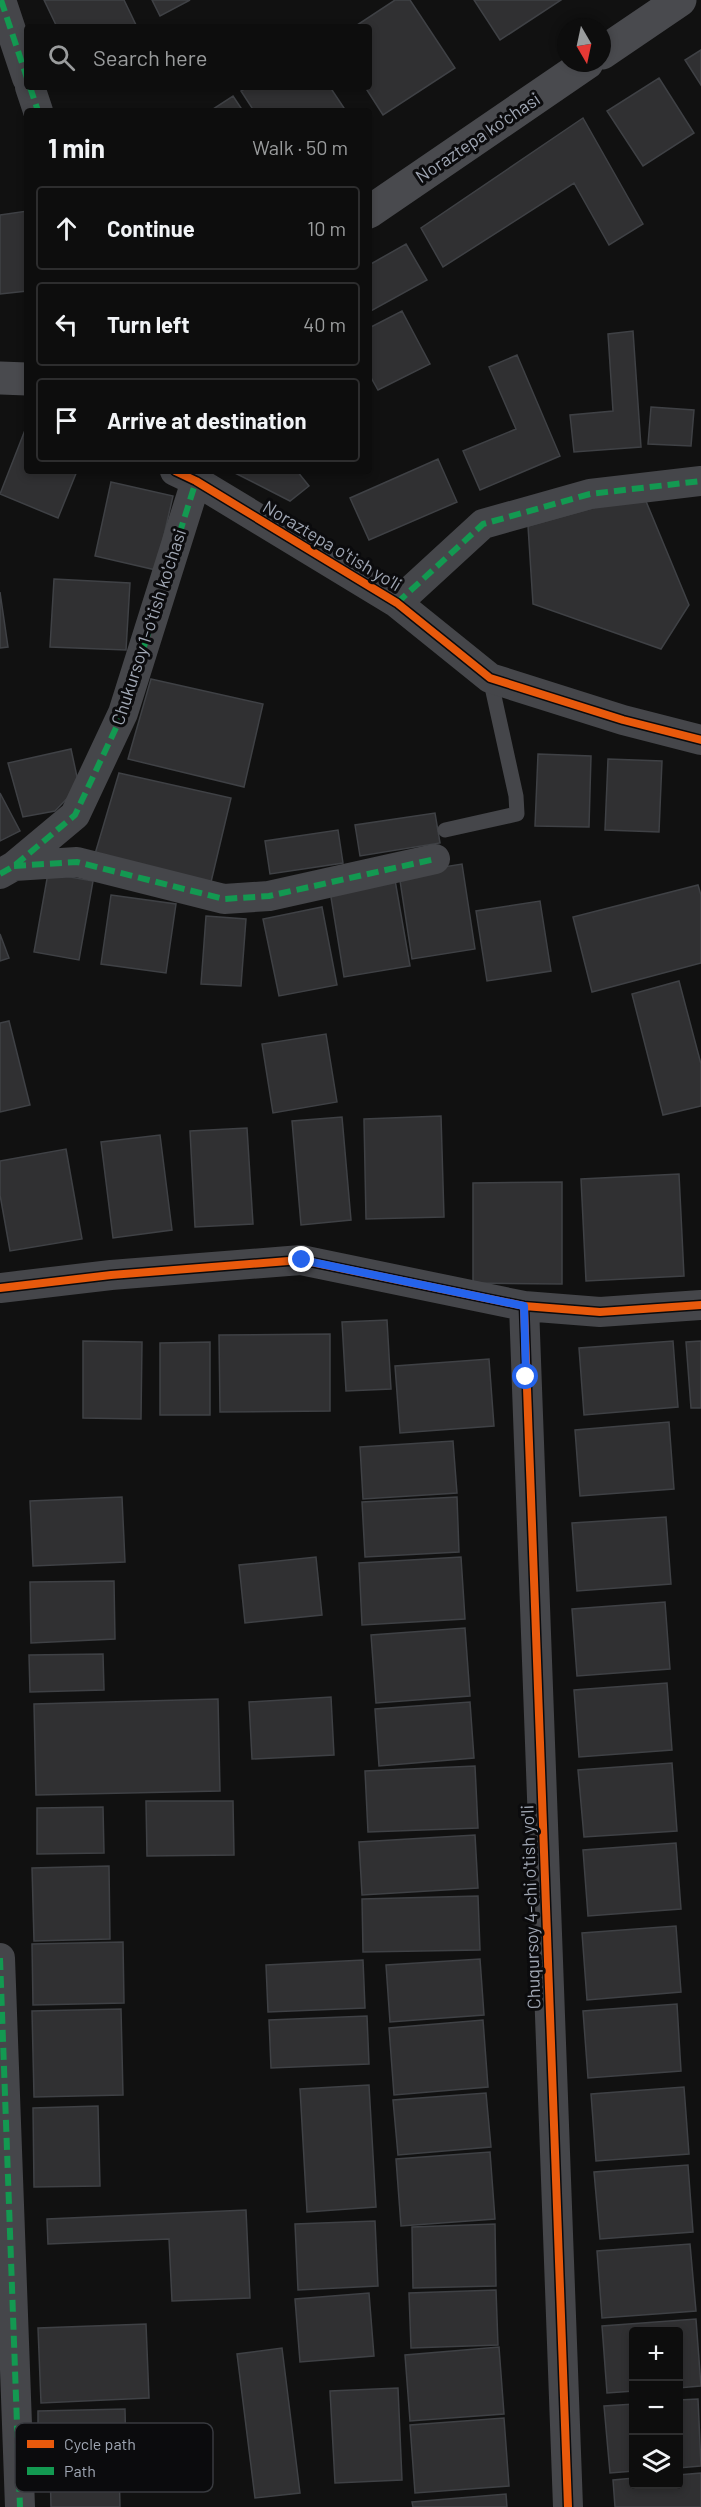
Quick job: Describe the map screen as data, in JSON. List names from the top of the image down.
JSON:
{
  "streets": {
    "main road": ["Noraztepa ko'chasi"],
    "street": ["Noraztepa o'tish yo'li", "Chukursoy 1-o'tish ko'chasi", "Chuqursoy 4-chi o'tish yo'li"]
  },
  "crossings": [
    ["Noraztepa o'tish yo'li", "Chukursoy 1-o'tish ko'chasi"]
  ],
  "legend": ["Cycle path", "Path"],
  "north": "bottom",
  "page": {
    "search": "Search here",
    "heading": ["1 min", "Walk · 50 m"],
    "list": [
      ["Continue", "10 m"],
      ["Turn left", "40 m"],
      "Arrive at destination"
    ],
    "map_buttons": ["+", "−"]
  }
}
